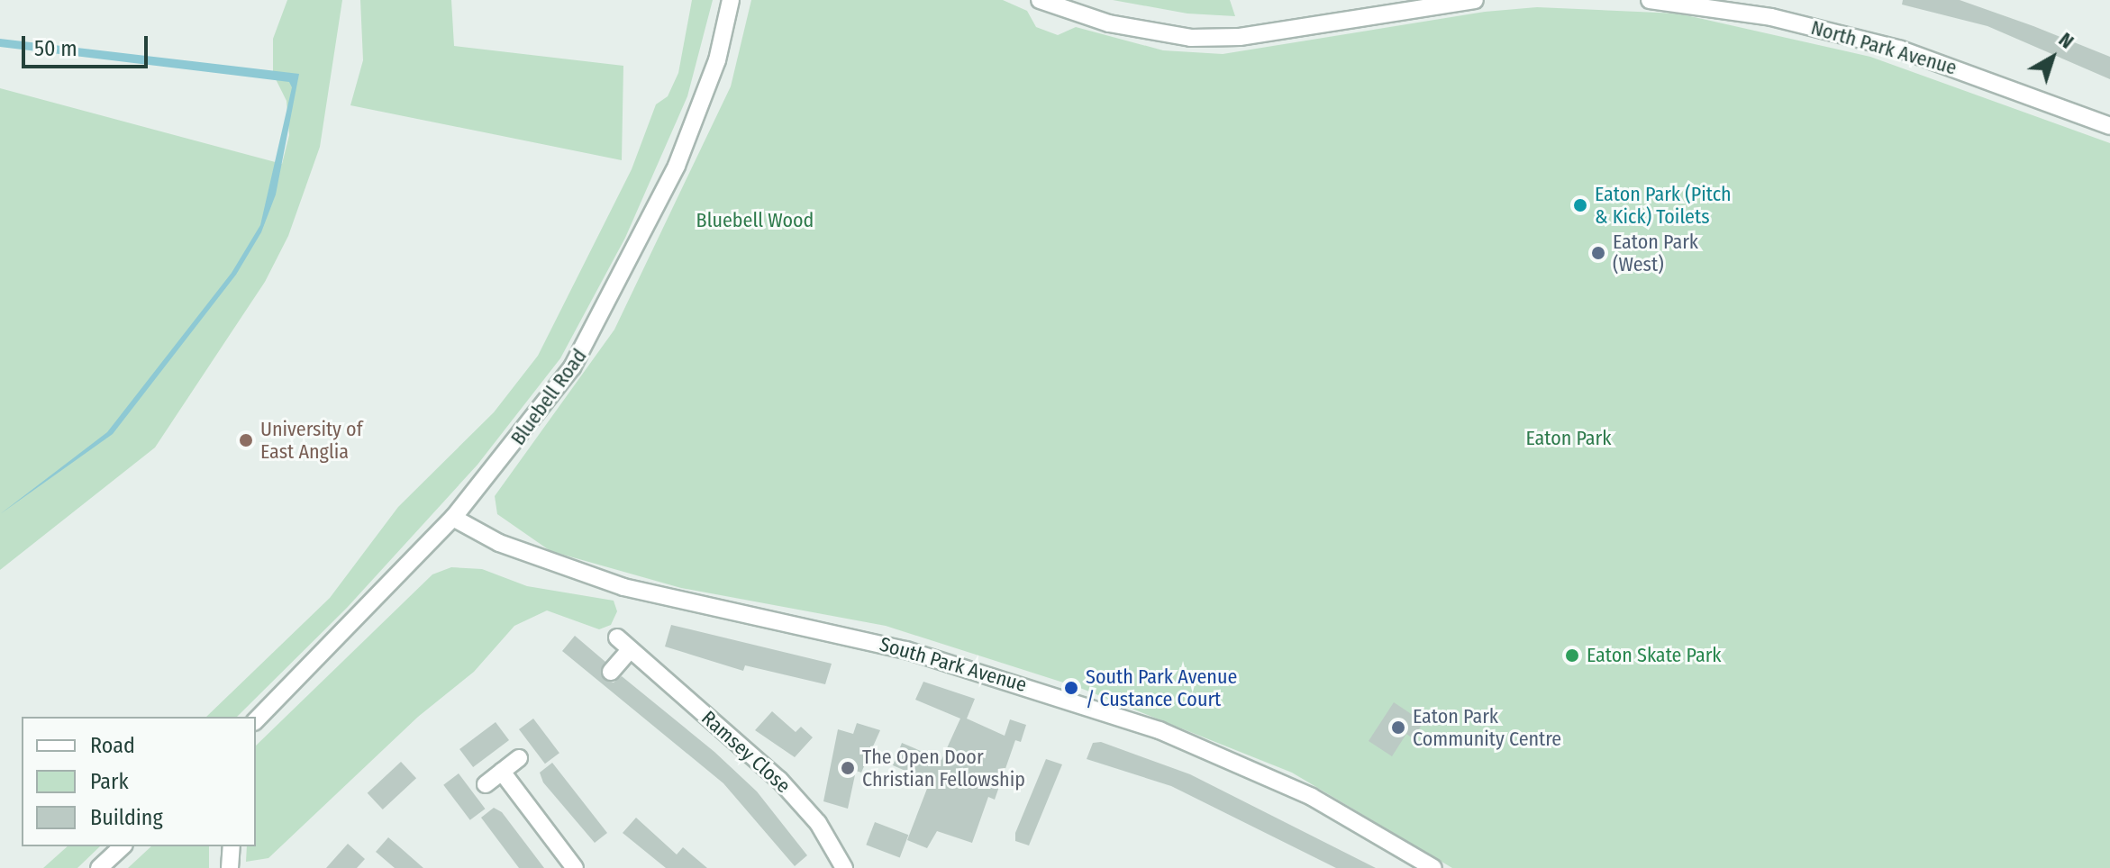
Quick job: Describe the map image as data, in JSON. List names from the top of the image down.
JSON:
{
  "streets": {
    "street": [
      "North Park Avenue",
      "Bluebell Road",
      "South Park Avenue",
      "Ramsey Close"
    ]
  },
  "crossings": [
    ["Bluebell Road", "South Park Avenue"]
  ],
  "parks": ["Bluebell Wood", "Eaton Park"],
  "places": [
    "Eaton Park (Pitch & Kick) Toilets",
    "Eaton Park (West)",
    "University of East Anglia",
    "Eaton Skate Park",
    "South Park Avenue / Custance Court",
    "Eaton Park Community Centre",
    "The Open Door Christian Fellowship"
  ],
  "legend": ["Road", "Park", "Building"],
  "scale_bar": "50 m",
  "north": "top right"
}
